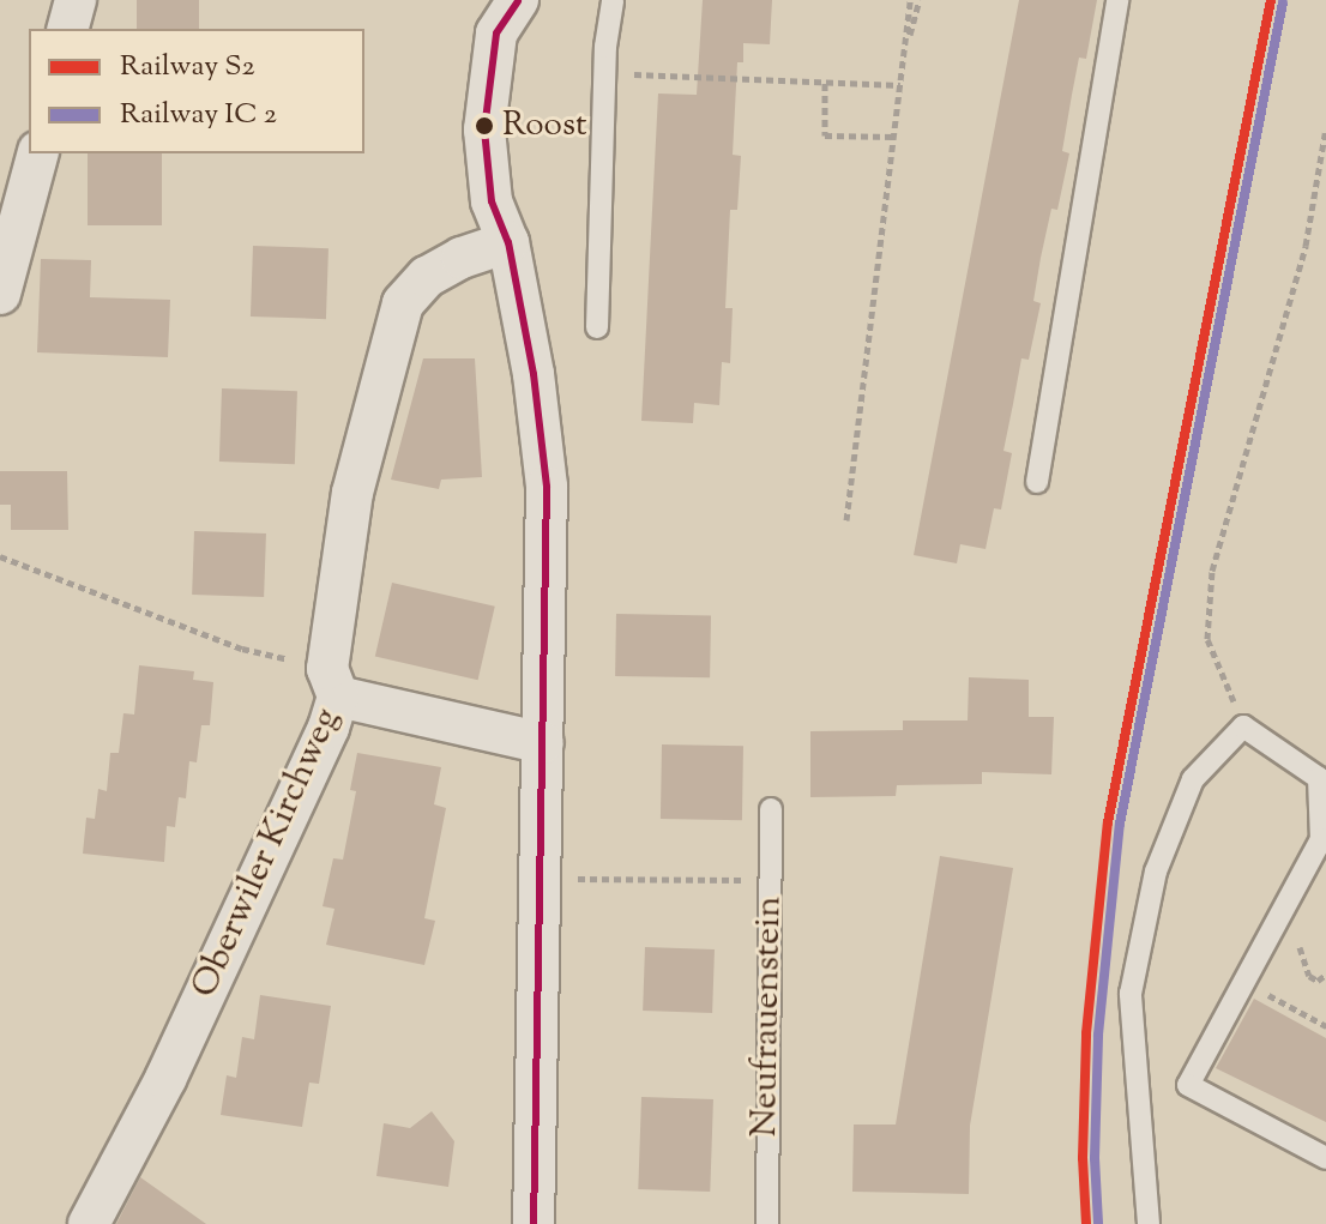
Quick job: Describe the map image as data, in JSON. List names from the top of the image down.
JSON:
{
  "streets": {
    "street": ["Oberwiler Kirchweg"],
    "lane": ["Neufrauenstein"]
  },
  "places": ["Roost"],
  "lines": ["rail line S2"],
  "legend": ["Railway S2", "Railway IC 2"]
}
